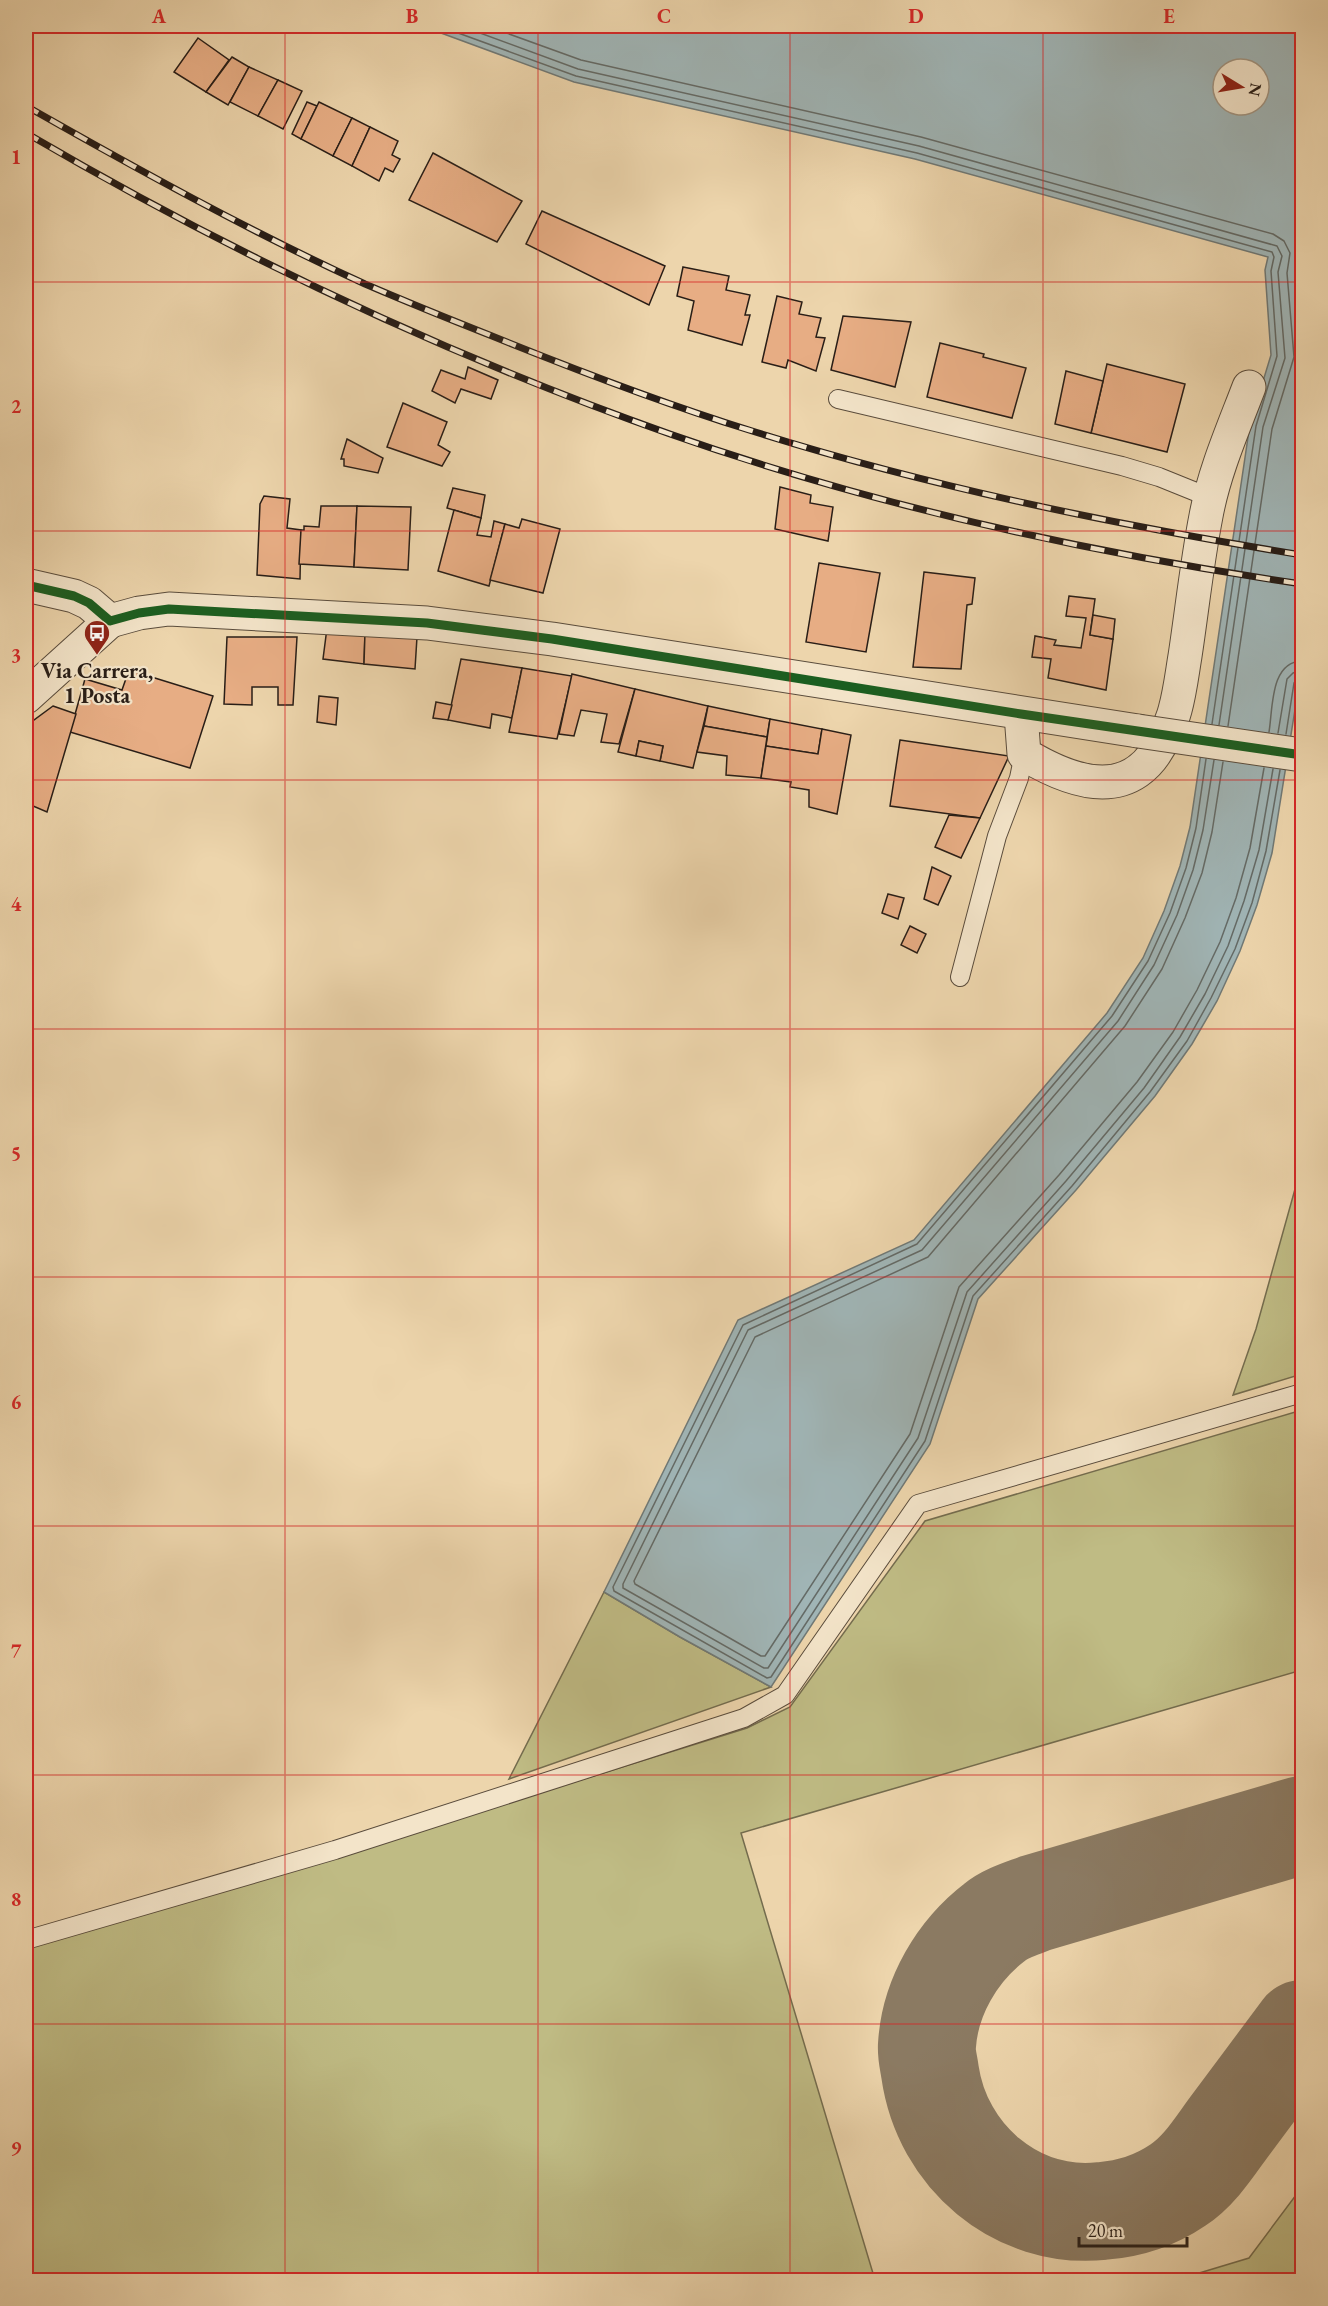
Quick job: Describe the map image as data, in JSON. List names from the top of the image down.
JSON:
{
  "places": {
    "bus stop": ["Via Carrera, 1 Posta"]
  },
  "scale_bar": "20 m",
  "north": "right",
  "grid": {
    "columns": [
      "A",
      "B",
      "C",
      "D",
      "E"
    ],
    "rows": [
      "1",
      "2",
      "3",
      "4",
      "5",
      "6",
      "7",
      "8",
      "9"
    ]
  }
}
